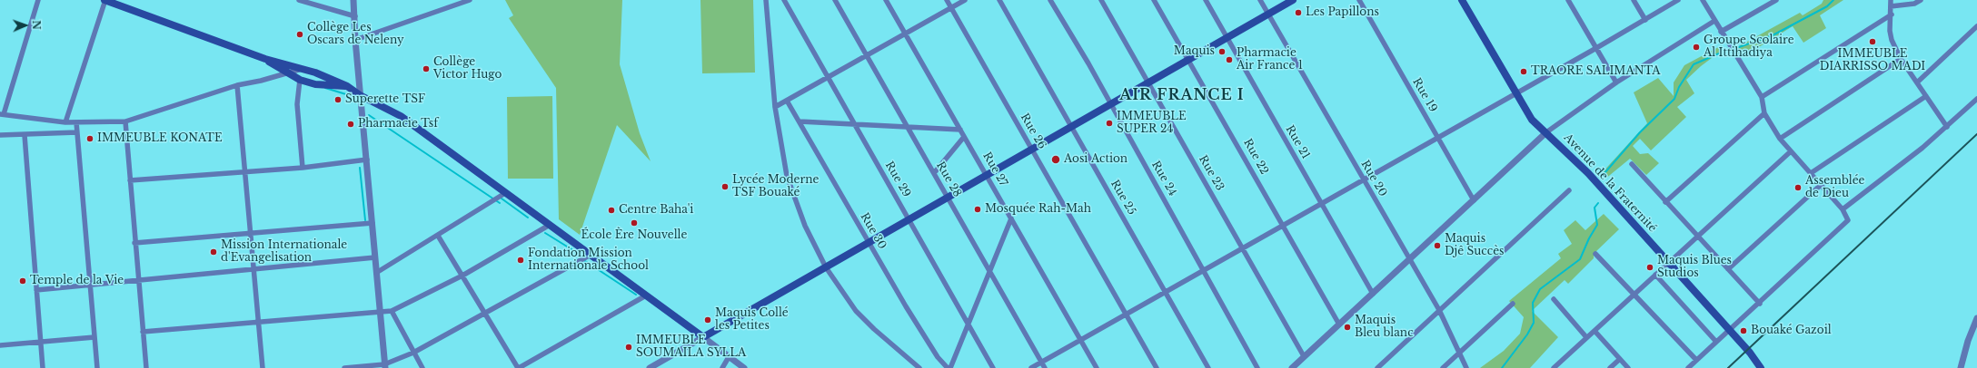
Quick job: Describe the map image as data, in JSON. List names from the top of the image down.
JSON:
{
  "streets": {
    "main road": ["Avenue de la Fraternité"],
    "street": [
      "Rue 19",
      "Rue 26",
      "Rue 21",
      "Rue 22",
      "Rue 27",
      "Rue 23",
      "Rue 24",
      "Rue 20",
      "Rue 29",
      "Rue 28",
      "Rue 25",
      "Rue 30"
    ]
  },
  "districts": ["AIR FRANCE I"],
  "places": [
    "Les Papillons",
    "Collège Les Oscars de Neleny",
    "IMMEUBLE DIARRISSO MADI",
    "Groupe Scolaire Al Ittihadiya",
    "Maquis",
    "Pharmacie Air France 1",
    "Collège Victor Hugo",
    "TRAORE SALIMANTA",
    "Superette TSF",
    "IMMEUBLE SUPER 24",
    "Pharmacie Tsf",
    "IMMEUBLE KONATE",
    "Aosi Action",
    "Lycée Moderne TSF Bouaké",
    "Assemblée de Dieu",
    "Mosquée Rah-Mah",
    "Centre Baha'i",
    "École Ère Nouvelle",
    "Maquis Djê Succès",
    "Mission Internationale d'Evangelisation",
    "Fondation Mission Internationale School",
    "Maquis Blues Studios",
    "Temple de la Vie",
    "Maquis Collé les Petites",
    "Maquis Bleu blanc",
    "Bouaké Gazoil",
    "IMMEUBLE SOUMAILA SYLLA"
  ],
  "north": "right"
}
